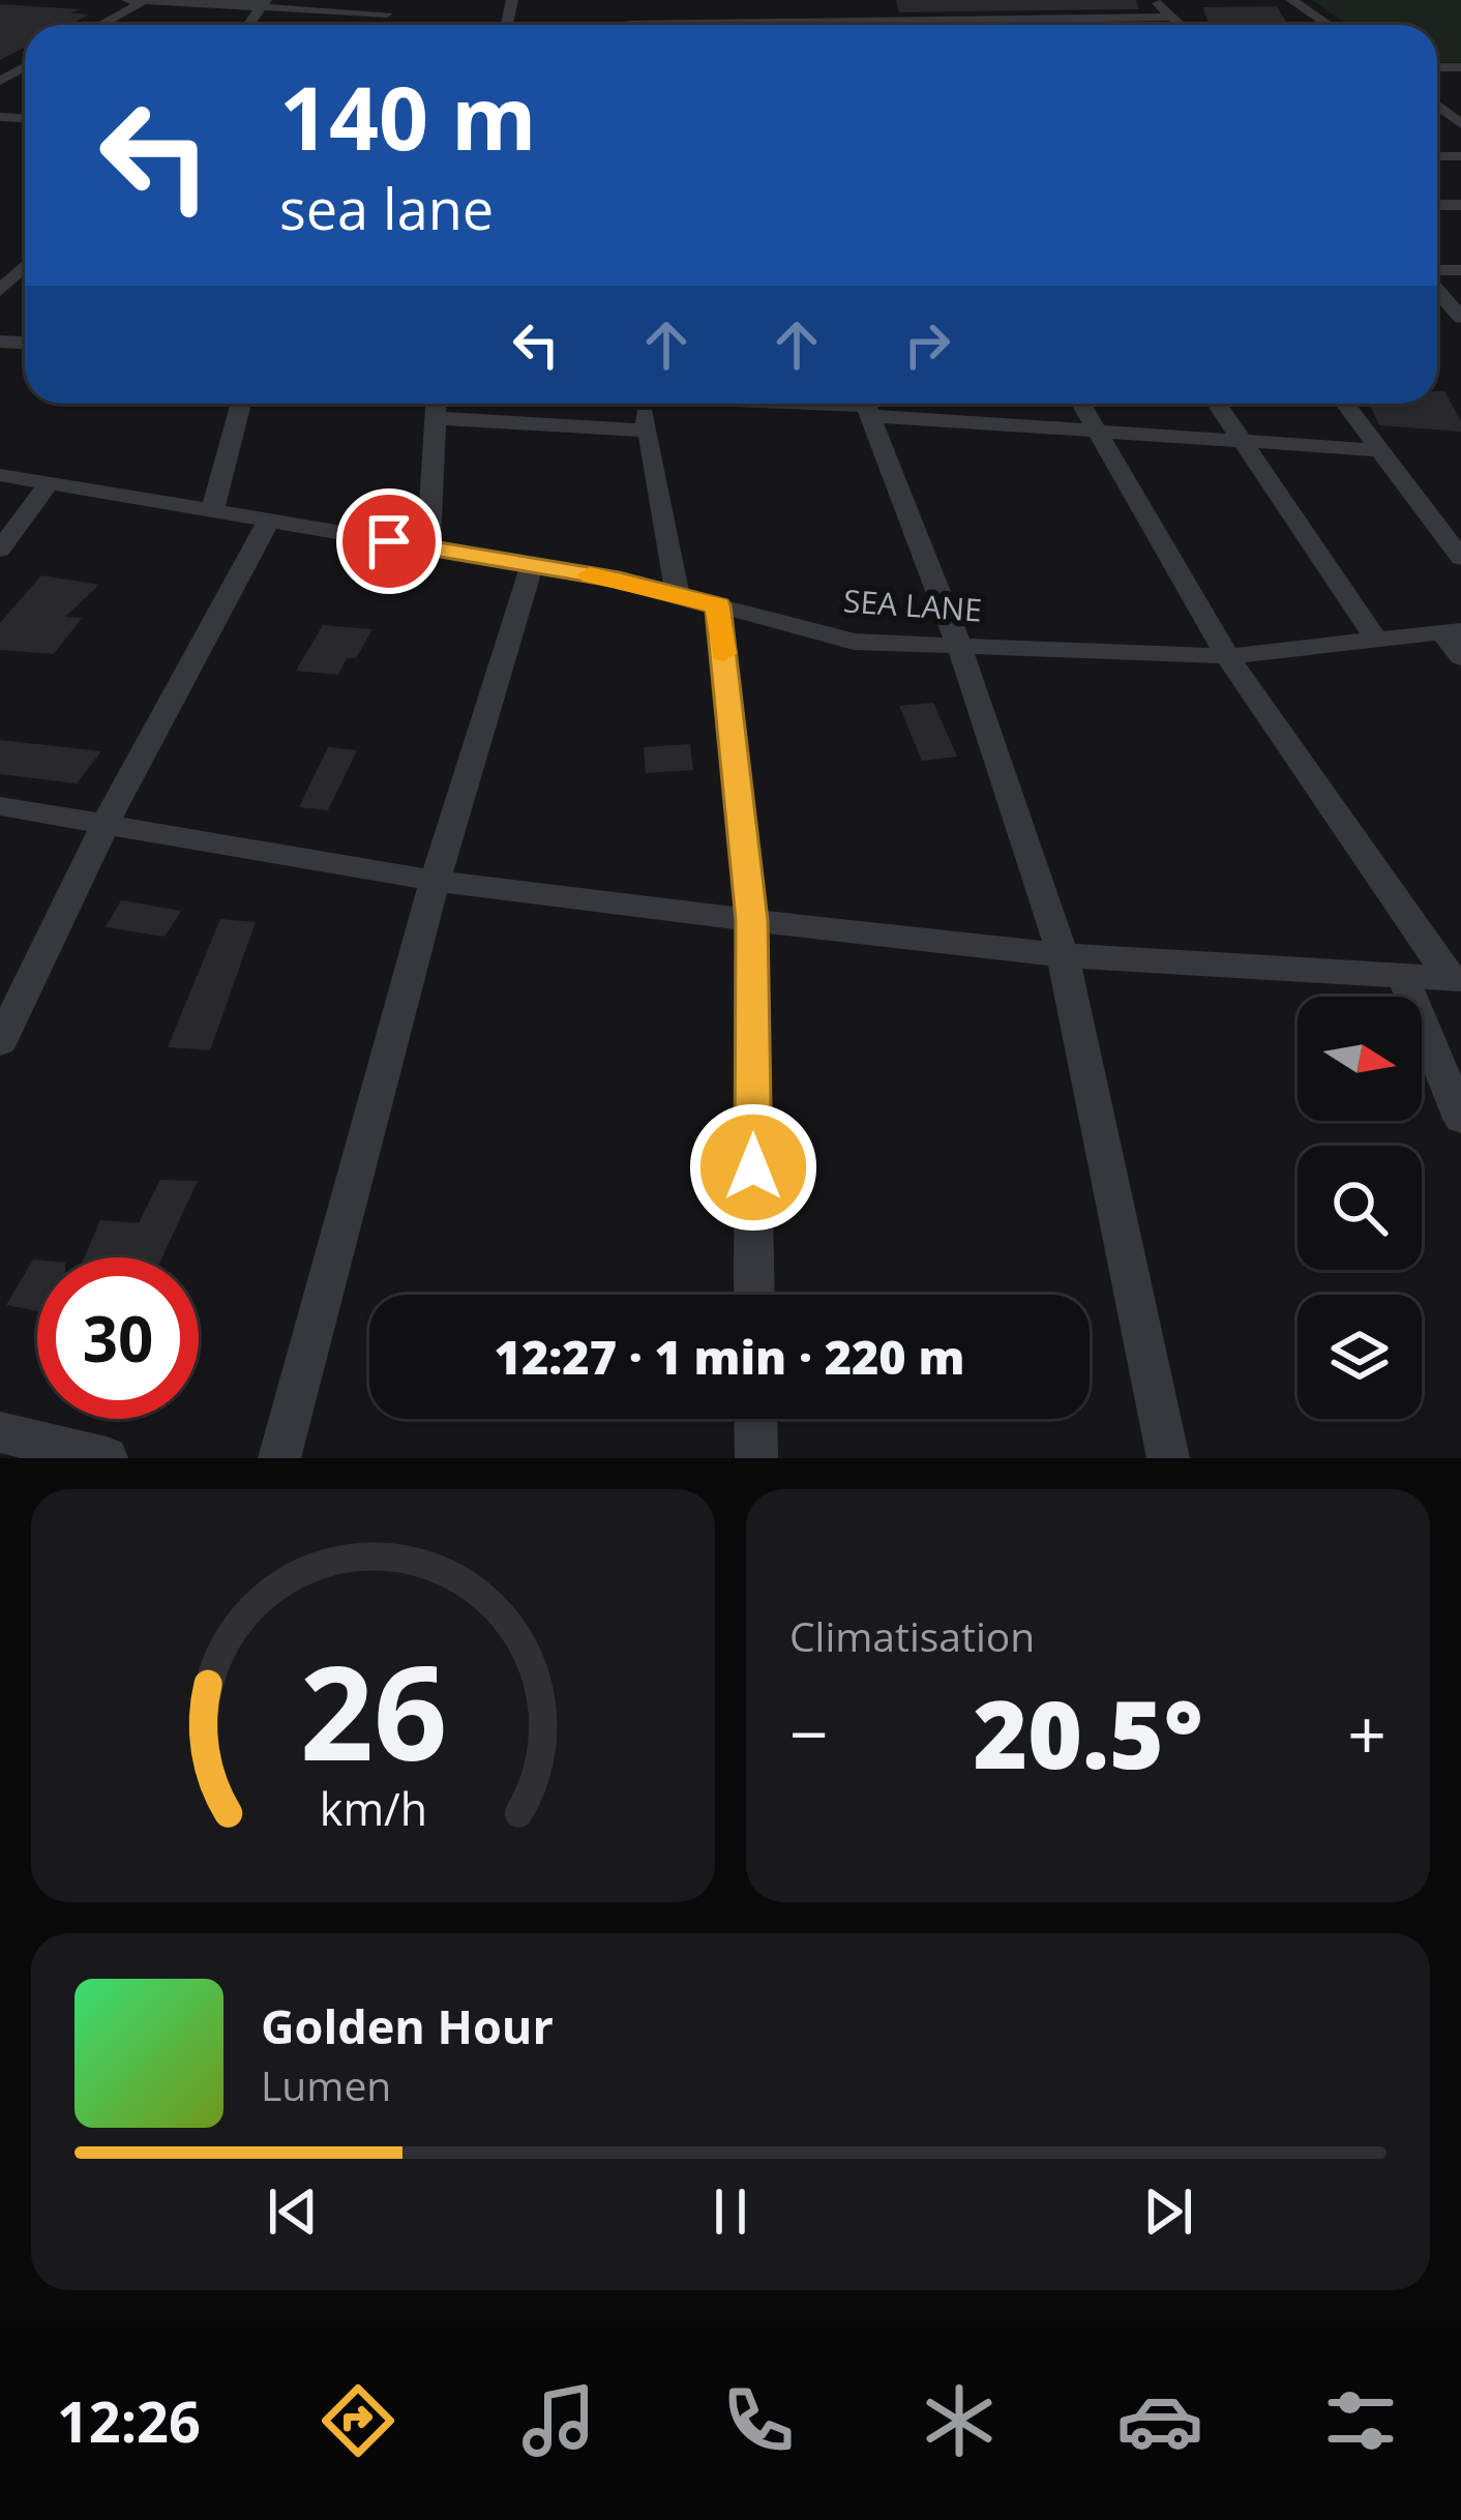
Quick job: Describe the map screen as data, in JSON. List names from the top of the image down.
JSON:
{
  "streets": {
    "street": ["SEA LANE"]
  },
  "north": "right",
  "page": {
    "turn": ["140 m", "sea lane"],
    "limit": "30",
    "trip": "12:27 · 1 min · 220 m",
    "tile": "Climatisation",
    "heat": ["−", "20.5°", "+"],
    "song": ["Golden Hour", "Lumen"],
    "tabs": "12:26",
    "gauge": ["26", "km/h"]
  }
}
